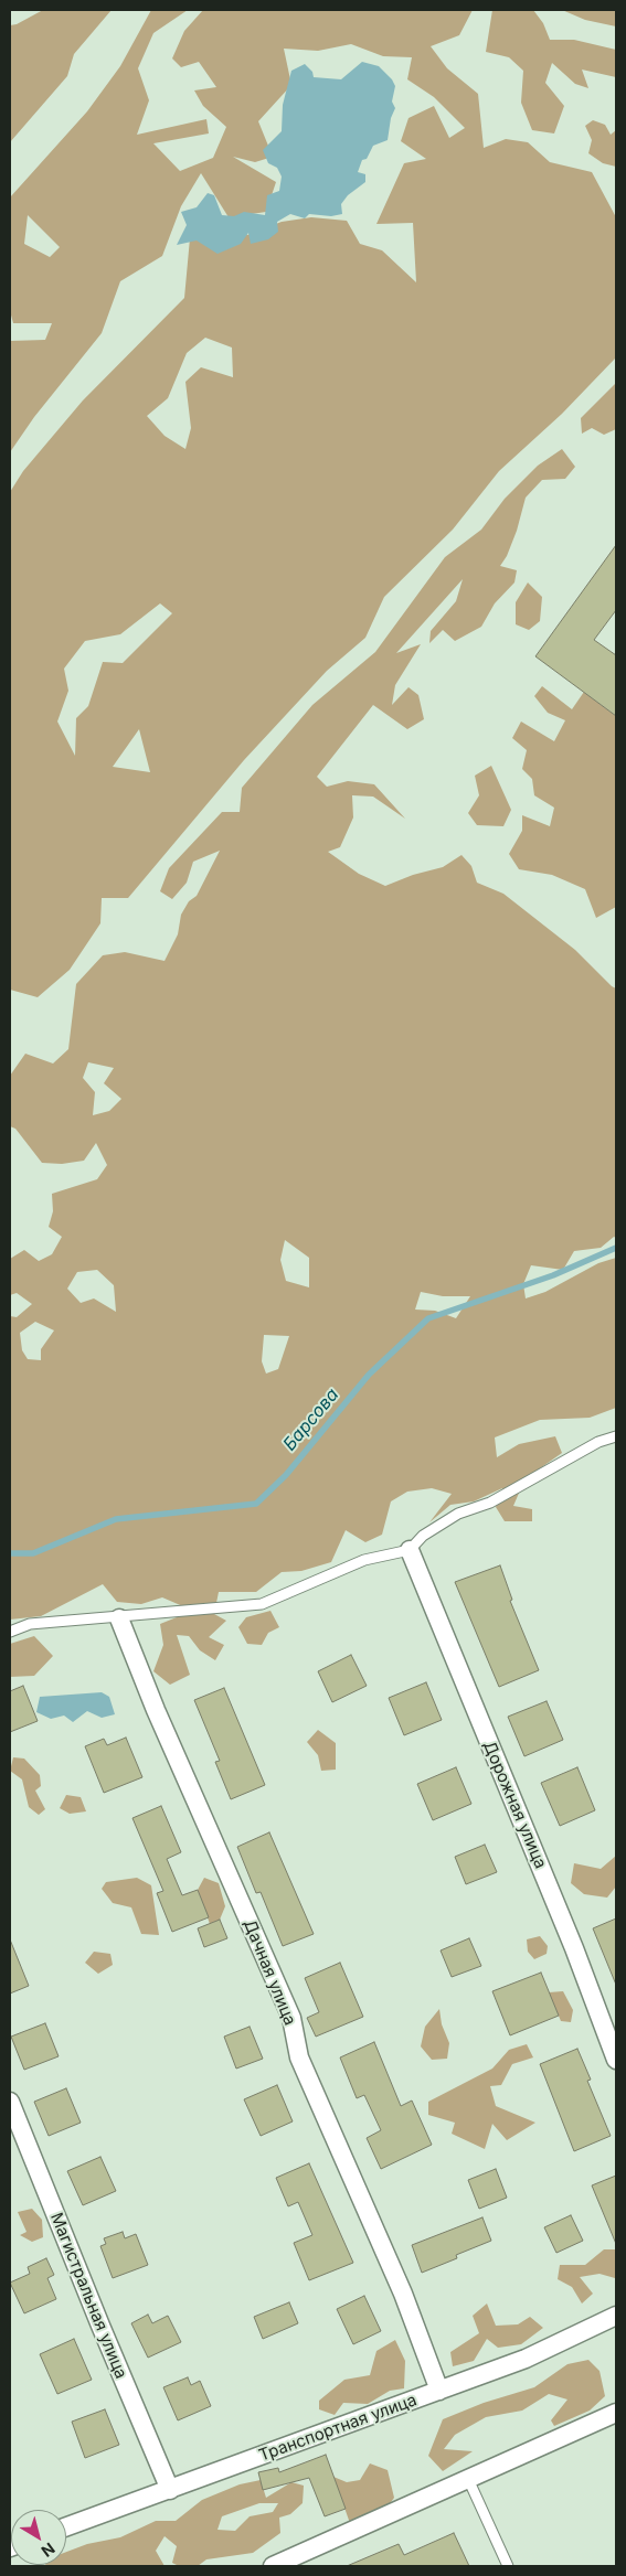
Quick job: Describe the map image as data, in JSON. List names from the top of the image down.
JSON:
{
  "streets": {
    "street": [
      "Дорожная улица",
      "Дачная улица",
      "Магистральная улица",
      "Транспортная улица"
    ]
  },
  "crossings": [
    ["Дачная улица", "Транспортная улица"],
    ["Магистральная улица", "Транспортная улица"]
  ],
  "water": ["Барсова"],
  "north": "bottom right"
}
